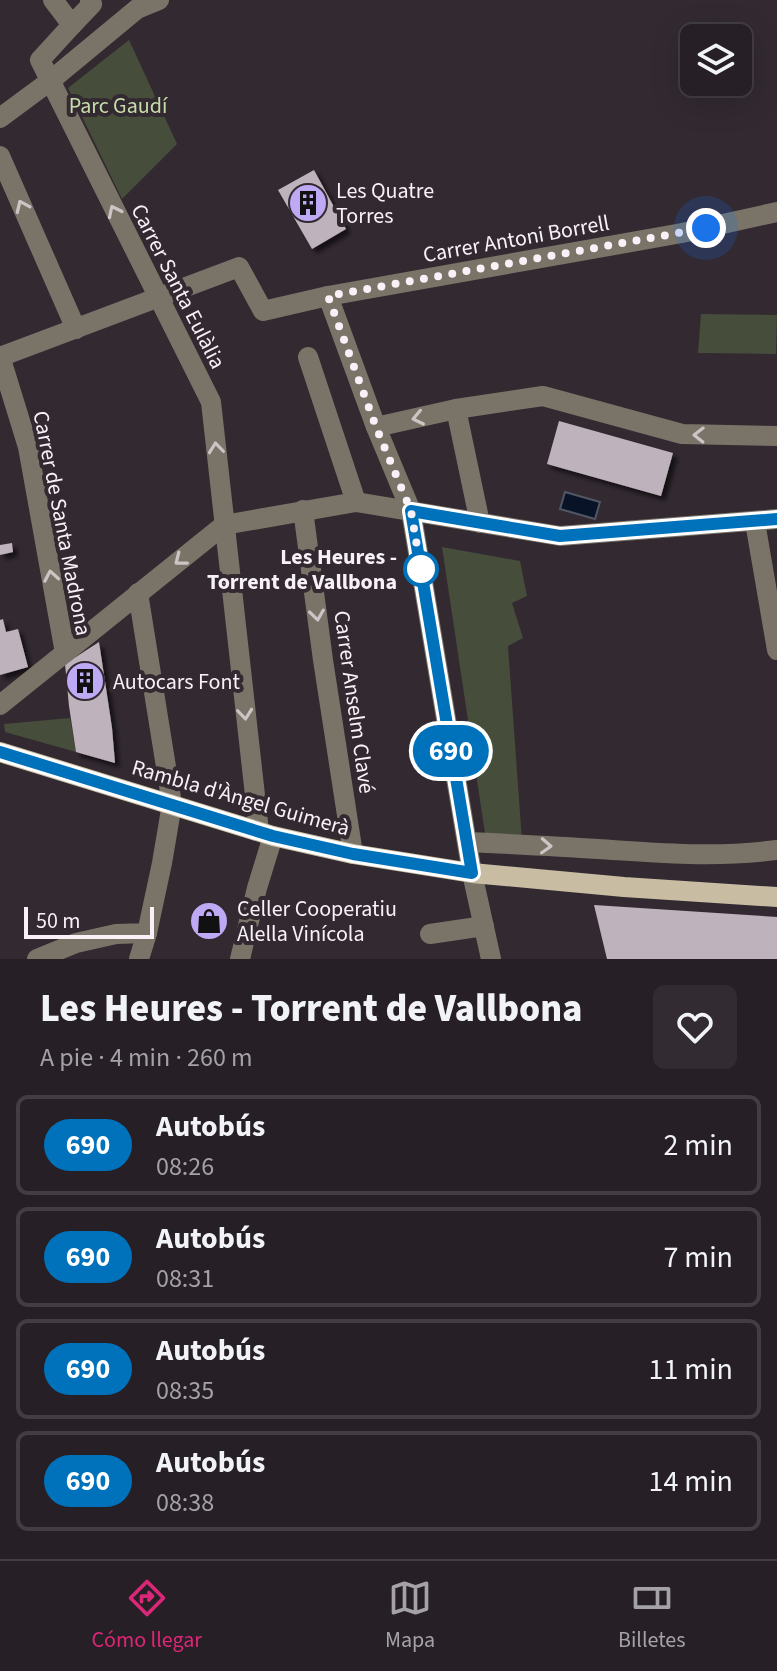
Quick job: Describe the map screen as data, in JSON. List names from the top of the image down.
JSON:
{
  "streets": {
    "main road": ["Rambla d'Àngel Guimerà"],
    "street": [
      "Carrer Antoni Borrell",
      "Carrer Santa Eulàlia",
      "Carrer de Santa Madrona",
      "Carrer Anselm Clavé"
    ]
  },
  "crossings": [
    ["Carrer Antoni Borrell", "Carrer Santa Eulàlia"],
    ["Carrer Santa Eulàlia", "Rambla d'Àngel Guimerà"],
    ["Carrer Anselm Clavé", "Rambla d'Àngel Guimerà"]
  ],
  "one_way": ["Carrer de Santa Madrona"],
  "parks": ["Parc Gaudí"],
  "places": {
    "building": ["Les Quatre Torres", "Autocars Font"],
    "other": ["Les Heures - Torrent de Vallbona"],
    "shop": ["Celler Cooperatiu Alella Vinícola"]
  },
  "lines": ["bus line 690"],
  "scale_bar": "50 m",
  "page": {
    "on_map": "690",
    "scale": "50 m",
    "heading": ["Les Heures - Torrent de Vallbona", "A pie · 4 min · 260 m"],
    "list": [
      {
        "mark": "690",
        "name": "Autobús",
        "note": "08:26",
        "value": "2 min"
      },
      {
        "mark": "690",
        "name": "Autobús",
        "note": "08:31",
        "value": "7 min"
      },
      {
        "mark": "690",
        "name": "Autobús",
        "note": "08:35",
        "value": "11 min"
      },
      {
        "mark": "690",
        "name": "Autobús",
        "note": "08:38",
        "value": "14 min"
      }
    ],
    "tabs": ["Cómo llegar", "Mapa", "Billetes"]
  }
}
